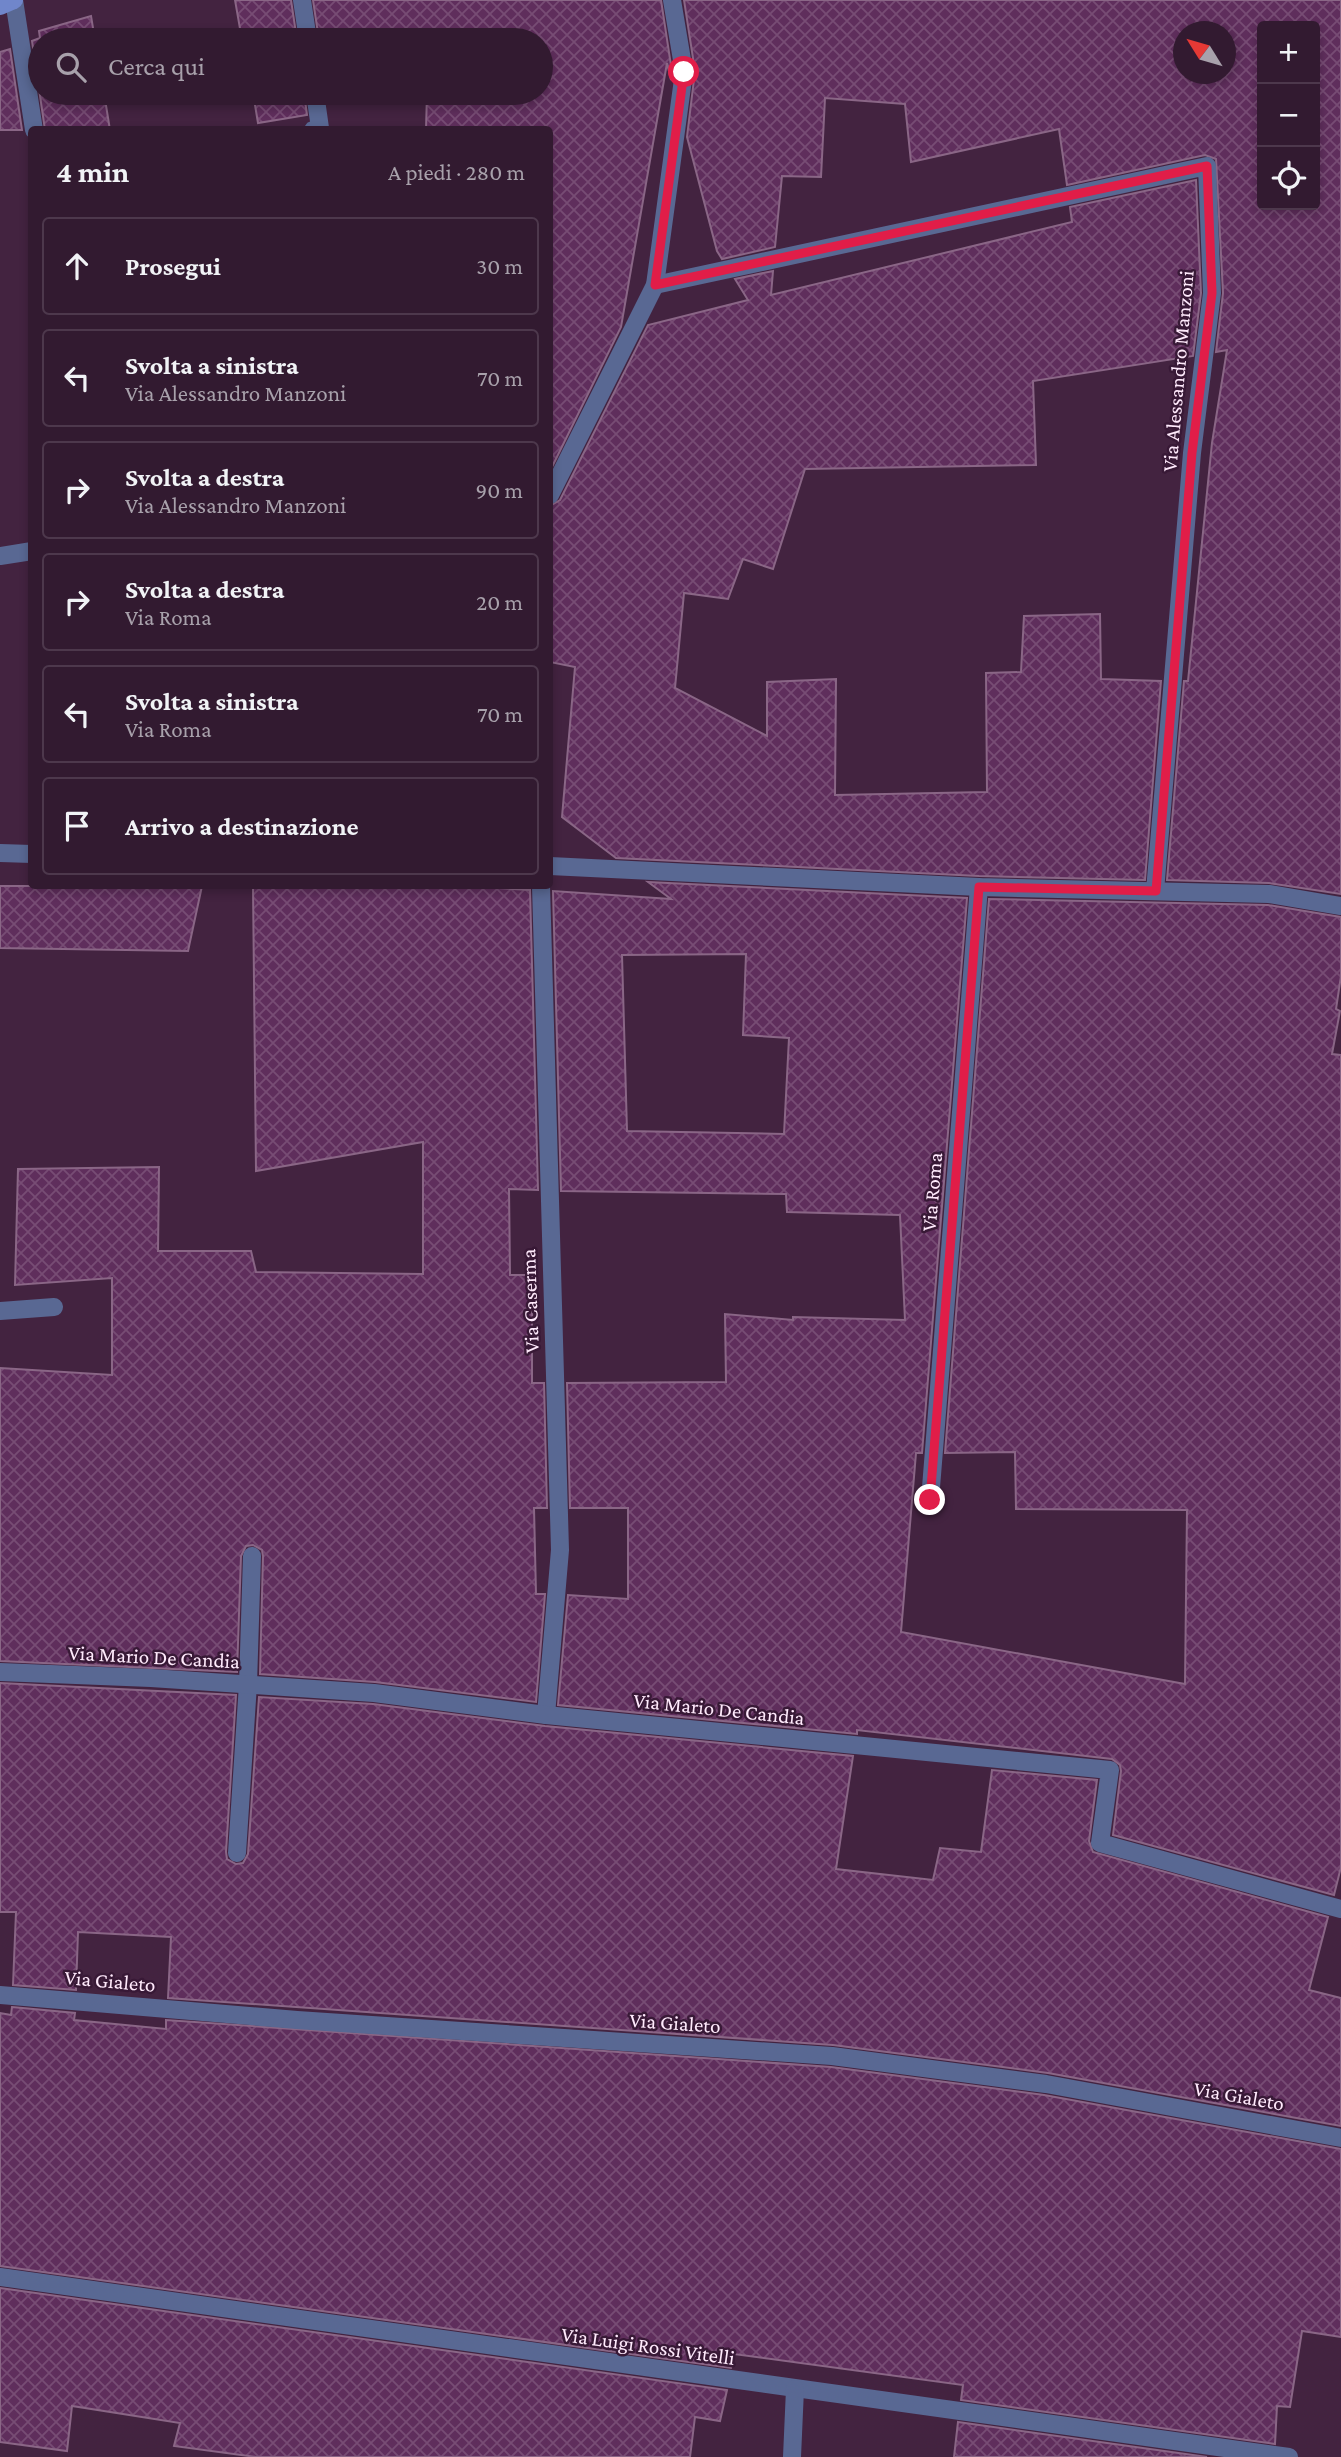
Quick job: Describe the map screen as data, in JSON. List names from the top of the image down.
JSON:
{
  "streets": {
    "street": [
      "Via Alessandro Manzoni",
      "Via Roma",
      "Via Caserma",
      "Via Mario De Candia",
      "Via Gialeto",
      "Via Luigi Rossi Vitelli"
    ]
  },
  "crossings": [
    ["Via Caserma", "Via Mario De Candia"]
  ],
  "north": "top left",
  "page": {
    "map_buttons": ["+", "−"],
    "search": "Cerca qui",
    "heading": ["4 min", "A piedi · 280 m"],
    "list": [
      ["Prosegui", "30 m"],
      ["Svolta a sinistra", "Via Alessandro Manzoni", "70 m"],
      ["Svolta a destra", "Via Alessandro Manzoni", "90 m"],
      ["Svolta a destra", "Via Roma", "20 m"],
      ["Svolta a sinistra", "Via Roma", "70 m"],
      "Arrivo a destinazione"
    ]
  }
}
